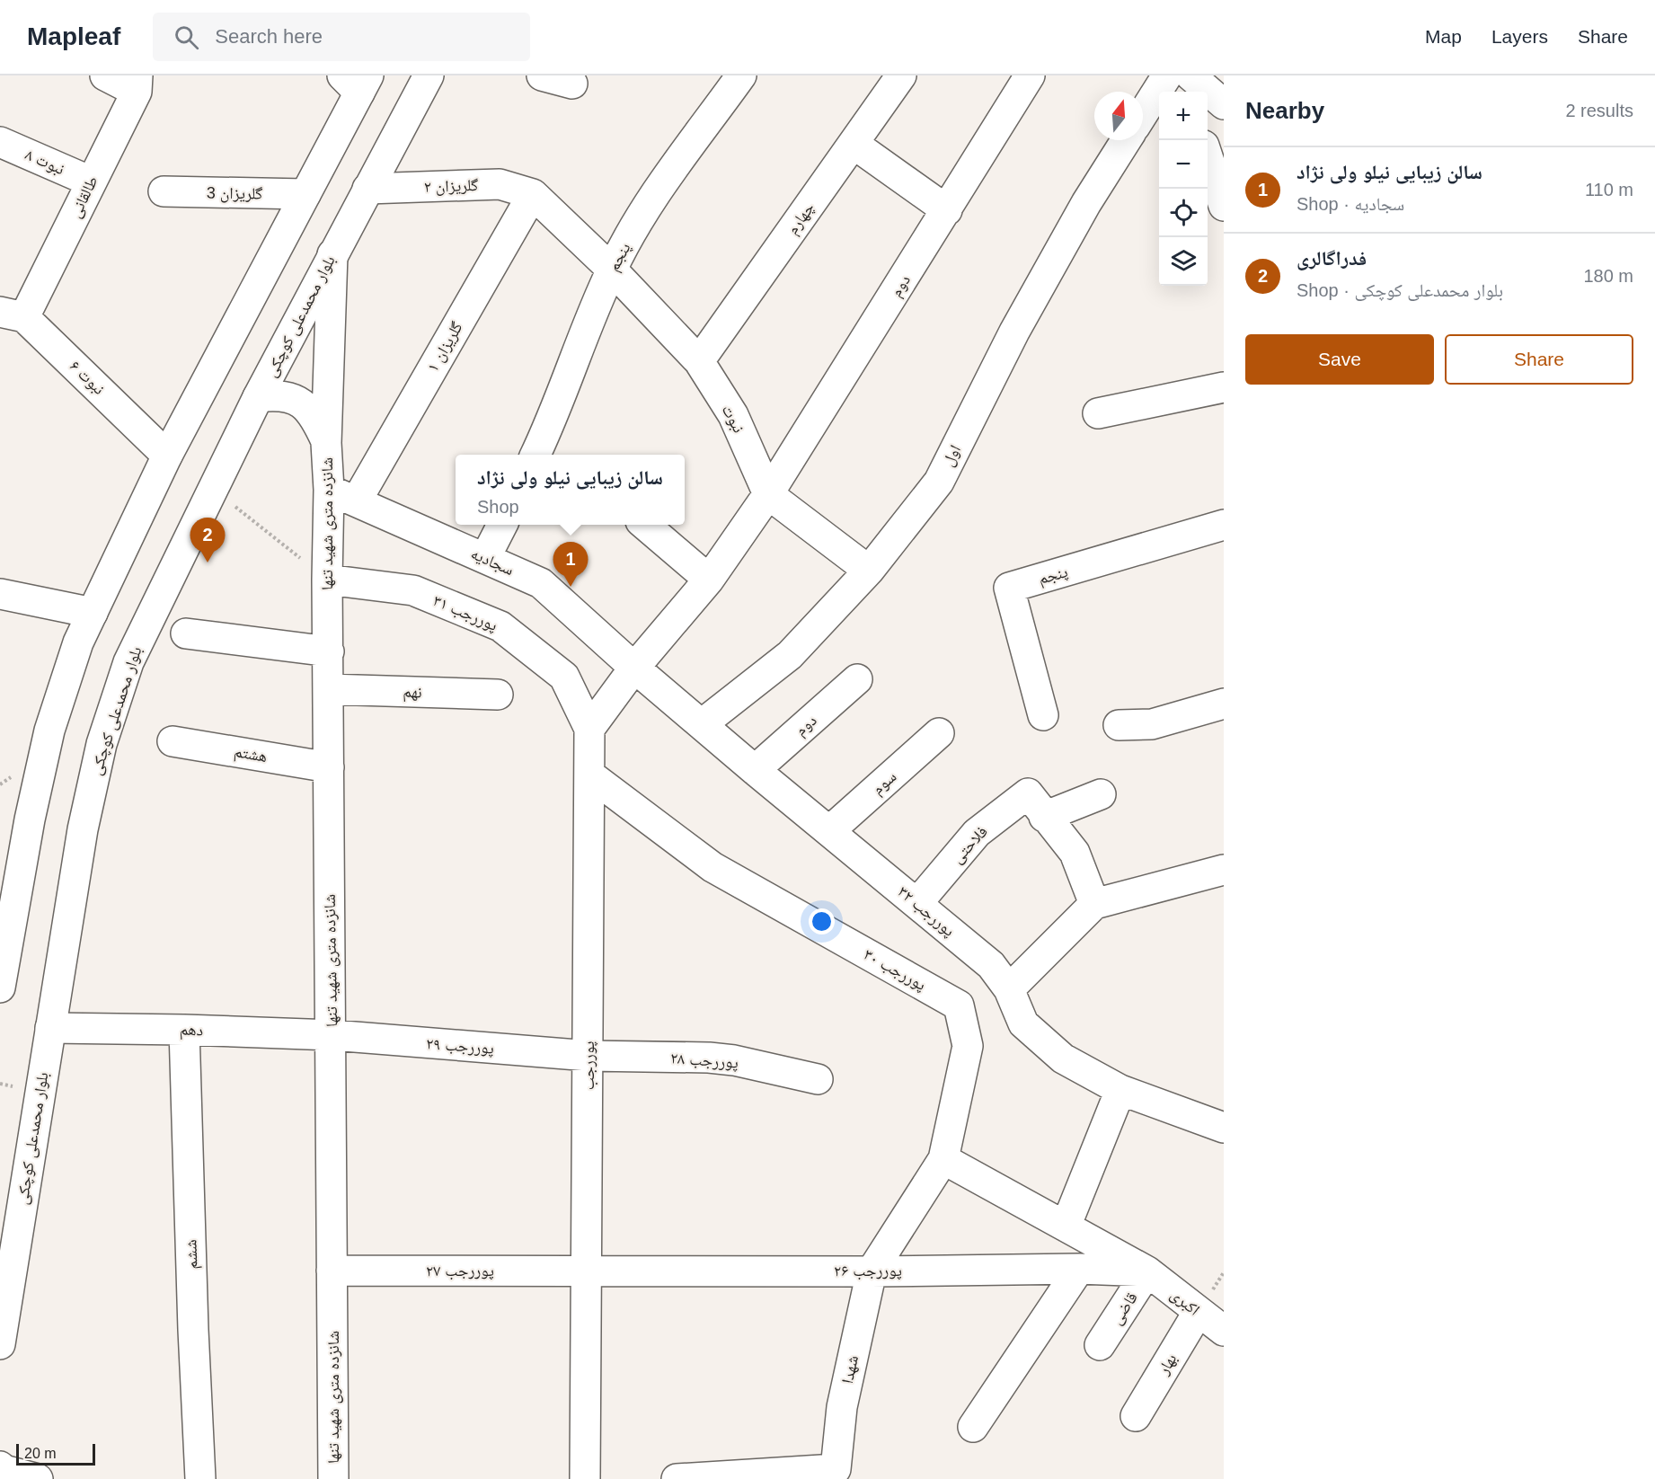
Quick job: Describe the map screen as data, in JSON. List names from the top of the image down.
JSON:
{
  "streets": {
    "street": [
      "نبوت ۸",
      "گلریزان ۲",
      "گلریزان 3",
      "طالقانی",
      "چهارم",
      "پنجم",
      "دوم",
      "بلوار محمدعلی کوچکی",
      "گلریزان ۱",
      "نبوت ۶",
      "نبوت",
      "اول",
      "شانزده متری شهید تنها",
      "سجادیه",
      "پوررجب ۳۱",
      "نهم",
      "هشتم",
      "سوم",
      "فلاحتی",
      "پوررجب ۳۲",
      "پوررجب ۳۰",
      "دهم",
      "پوررجب ۲۹",
      "پوررجب ۲۸",
      "پوررجب",
      "ششم",
      "پوررجب ۲۷",
      "پوررجب ۲۶",
      "اکبری",
      "قاضی",
      "بهار",
      "شهدا"
    ]
  },
  "crossings": [
    ["نبوت ۸", "طالقانی"],
    ["گلریزان ۲", "بلوار محمدعلی کوچکی"],
    ["گلریزان ۲", "گلریزان ۱"],
    ["گلریزان ۲", "نبوت"],
    ["طالقانی", "نبوت ۶"],
    ["چهارم", "نبوت"],
    ["پنجم", "نبوت"],
    ["دوم", "نبوت"],
    ["دوم", "پوررجب ۳۲"],
    ["بلوار محمدعلی کوچکی", "دهم"],
    ["گلریزان ۱", "نبوت"],
    ["گلریزان ۱", "سجادیه"],
    ["اول", "پوررجب ۳۲"],
    ["شانزده متری شهید تنها", "سجادیه"],
    ["شانزده متری شهید تنها", "پوررجب ۳۱"],
    ["شانزده متری شهید تنها", "نهم"],
    ["شانزده متری شهید تنها", "هشتم"],
    ["شانزده متری شهید تنها", "دهم"],
    ["شانزده متری شهید تنها", "پوررجب ۲۹"],
    ["شانزده متری شهید تنها", "پوررجب ۲۷"],
    ["سجادیه", "پوررجب ۳۲"],
    ["پوررجب ۳۱", "پوررجب"],
    ["سوم", "پوررجب ۳۲"],
    ["فلاحتی", "پوررجب ۳۲"],
    ["پوررجب ۳۰", "پوررجب"],
    ["پوررجب ۳۰", "پوررجب ۲۶"],
    ["پوررجب ۳۰", "اکبری"],
    ["پوررجب ۳۰", "شهدا"],
    ["دهم", "پوررجب ۲۹"],
    ["دهم", "ششم"],
    ["پوررجب ۲۹", "پوررجب ۲۸"],
    ["پوررجب ۲۹", "پوررجب"],
    ["پوررجب ۲۸", "پوررجب"],
    ["پوررجب", "پوررجب ۲۷"],
    ["پوررجب", "پوررجب ۲۶"],
    ["پوررجب ۲۷", "پوررجب ۲۶"],
    ["پوررجب ۲۶", "اکبری"],
    ["پوررجب ۲۶", "قاضی"],
    ["پوررجب ۲۶", "شهدا"],
    ["اکبری", "قاضی"],
    ["اکبری", "بهار"]
  ],
  "scale_bar": "20 m",
  "north": "top",
  "page": {
    "header": "Mapleaf",
    "search": "Search here",
    "nav": ["Map", "Layers", "Share"],
    "heading": ["Nearby", "2 results"],
    "map_buttons": ["+", "−"],
    "list": [
      {
        "mark": "1",
        "name": "سالن زیبایی نیلو ولی نژاد",
        "note": "Shop · سجادیه",
        "value": "110 m"
      },
      {
        "mark": "2",
        "name": "فدراگالری",
        "note": "Shop · بلوار محمدعلی کوچکی",
        "value": "180 m"
      }
    ],
    "buttons": ["Save", "Share"],
    "popup": ["سالن زیبایی نیلو ولی نژاد", "Shop"],
    "pins": ["2", "1"],
    "scale": "20 m"
  }
}
